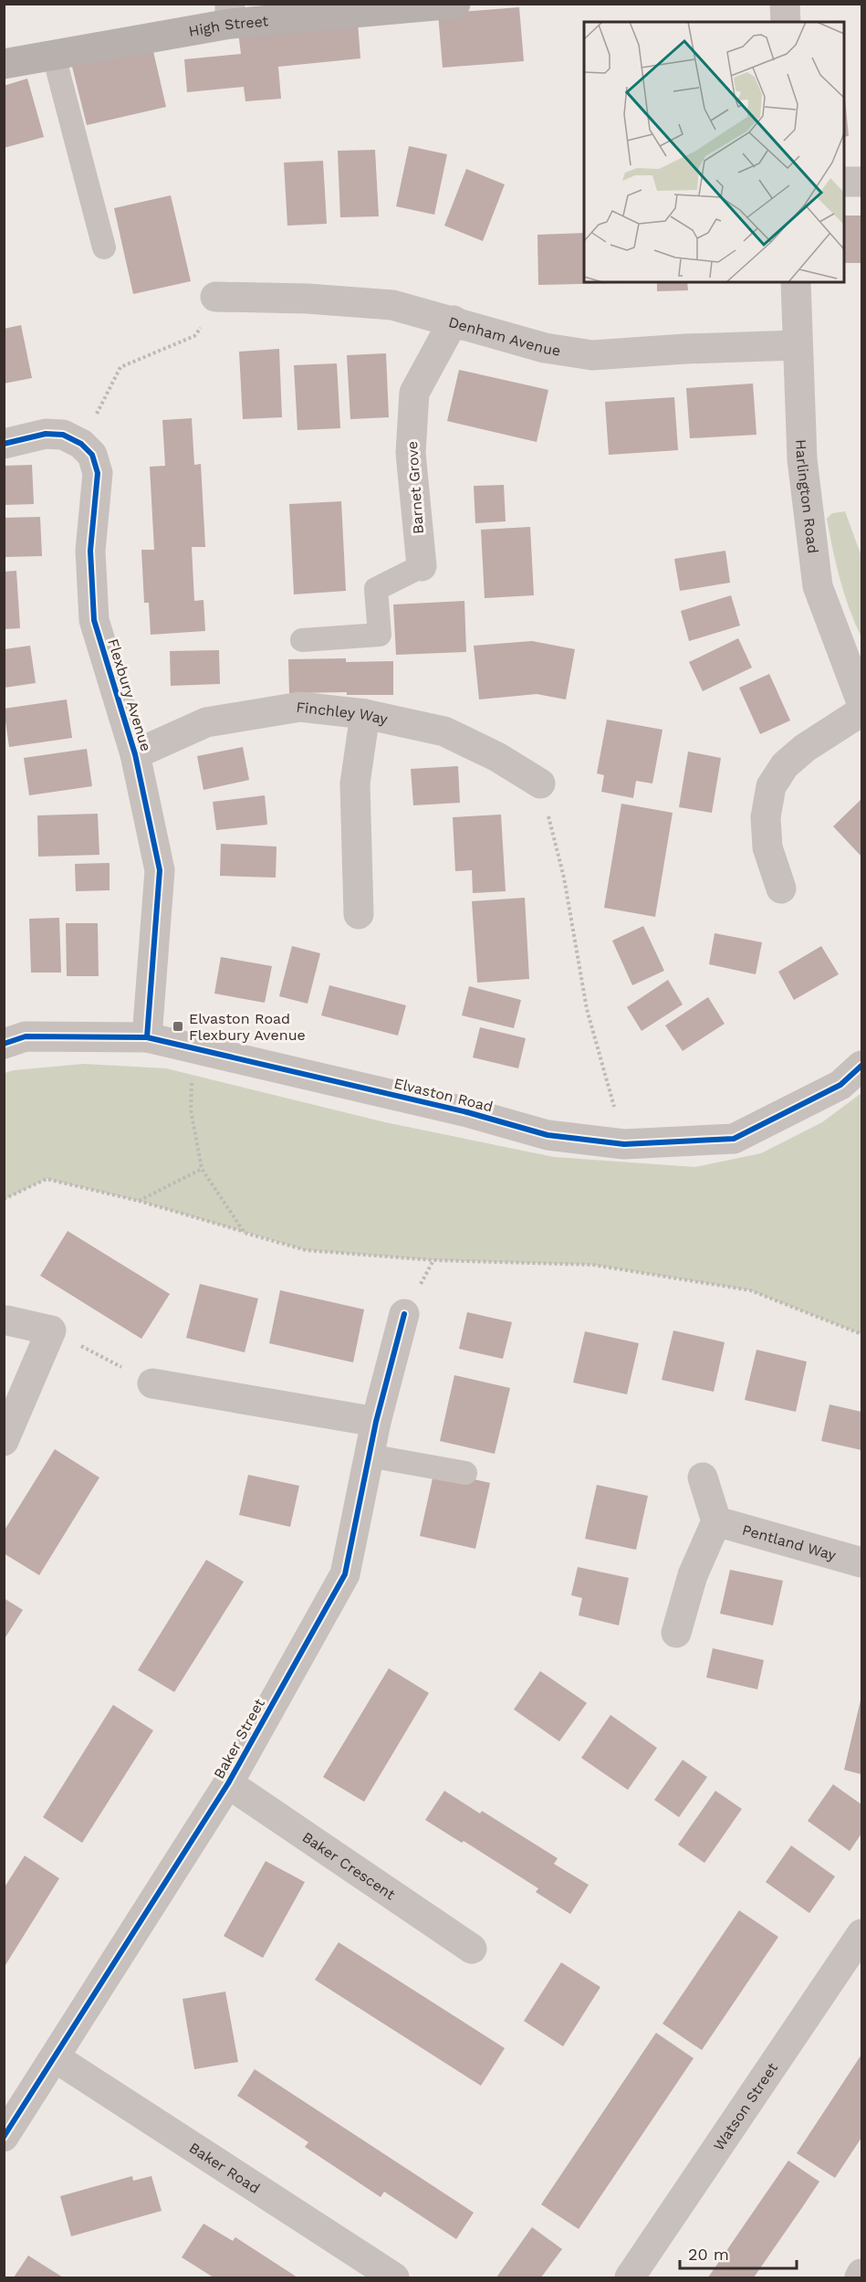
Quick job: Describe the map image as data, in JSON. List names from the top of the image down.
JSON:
{
  "streets": {
    "street": [
      "High Street",
      "Denham Avenue",
      "Barnet Grove",
      "Harlington Road",
      "Flexbury Avenue",
      "Finchley Way",
      "Elvaston Road",
      "Pentland Way",
      "Baker Street",
      "Baker Crescent",
      "Watson Street",
      "Baker Road"
    ]
  },
  "crossings": [
    ["Denham Avenue", "Barnet Grove"],
    ["Denham Avenue", "Harlington Road"],
    ["Flexbury Avenue", "Finchley Way"],
    ["Flexbury Avenue", "Elvaston Road"],
    ["Baker Street", "Baker Crescent"],
    ["Baker Street", "Baker Road"]
  ],
  "places": {
    "transit": ["Elvaston Road Flexbury Avenue"]
  },
  "scale_bar": "20 m"
}
